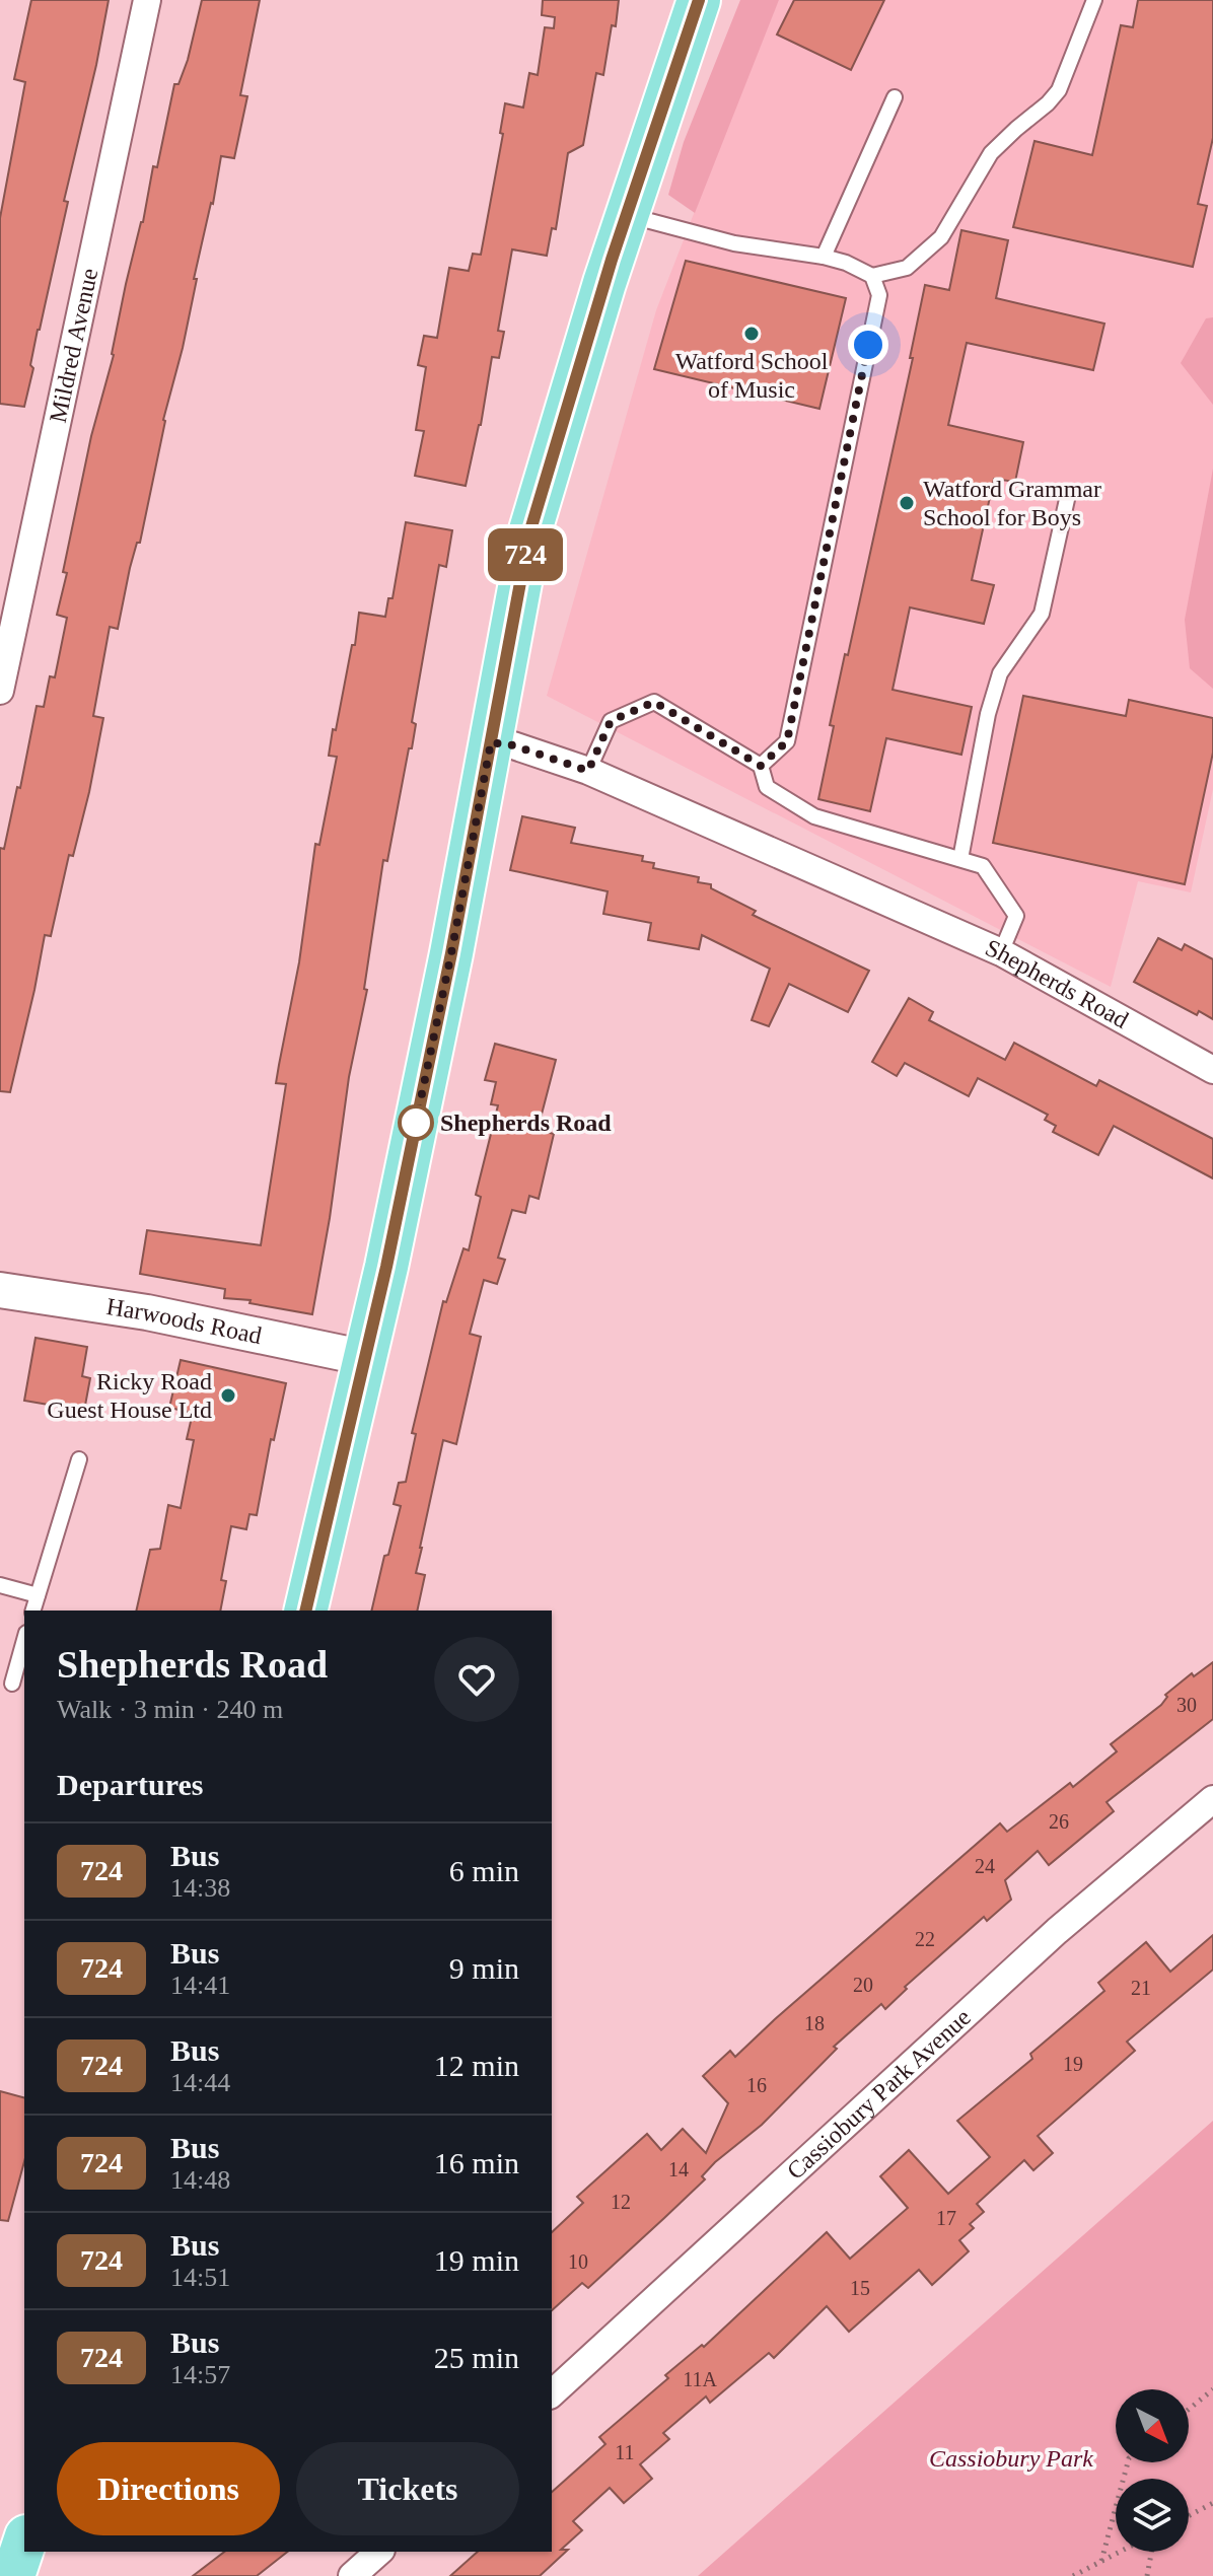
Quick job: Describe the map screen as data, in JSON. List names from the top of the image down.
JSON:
{
  "streets": {
    "street": [
      "Mildred Avenue",
      "Shepherds Road",
      "Harwoods Road",
      "Cassiobury Park Avenue"
    ]
  },
  "parks": ["Cassiobury Park"],
  "places": [
    "Watford School of Music",
    "Watford Grammar School for Boys",
    "Shepherds Road",
    "Ricky Road Guest House Ltd"
  ],
  "lines": ["bus line 724"],
  "house_numbers": [
    "30",
    "26",
    "24",
    "22",
    "20",
    "21",
    "18",
    "19",
    "16",
    "14",
    "12",
    "17",
    "10",
    "15",
    "11A",
    "11"
  ],
  "north": "bottom right",
  "page": {
    "on_map": "724",
    "heading": [
      ["Shepherds Road", "Walk · 3 min · 240 m"],
      "Departures"
    ],
    "list": [
      {
        "mark": "724",
        "name": "Bus",
        "note": "14:38",
        "value": "6 min"
      },
      {
        "mark": "724",
        "name": "Bus",
        "note": "14:41",
        "value": "9 min"
      },
      {
        "mark": "724",
        "name": "Bus",
        "note": "14:44",
        "value": "12 min"
      },
      {
        "mark": "724",
        "name": "Bus",
        "note": "14:48",
        "value": "16 min"
      },
      {
        "mark": "724",
        "name": "Bus",
        "note": "14:51",
        "value": "19 min"
      },
      {
        "mark": "724",
        "name": "Bus",
        "note": "14:57",
        "value": "25 min"
      }
    ],
    "buttons": ["Directions", "Tickets"]
  }
}
